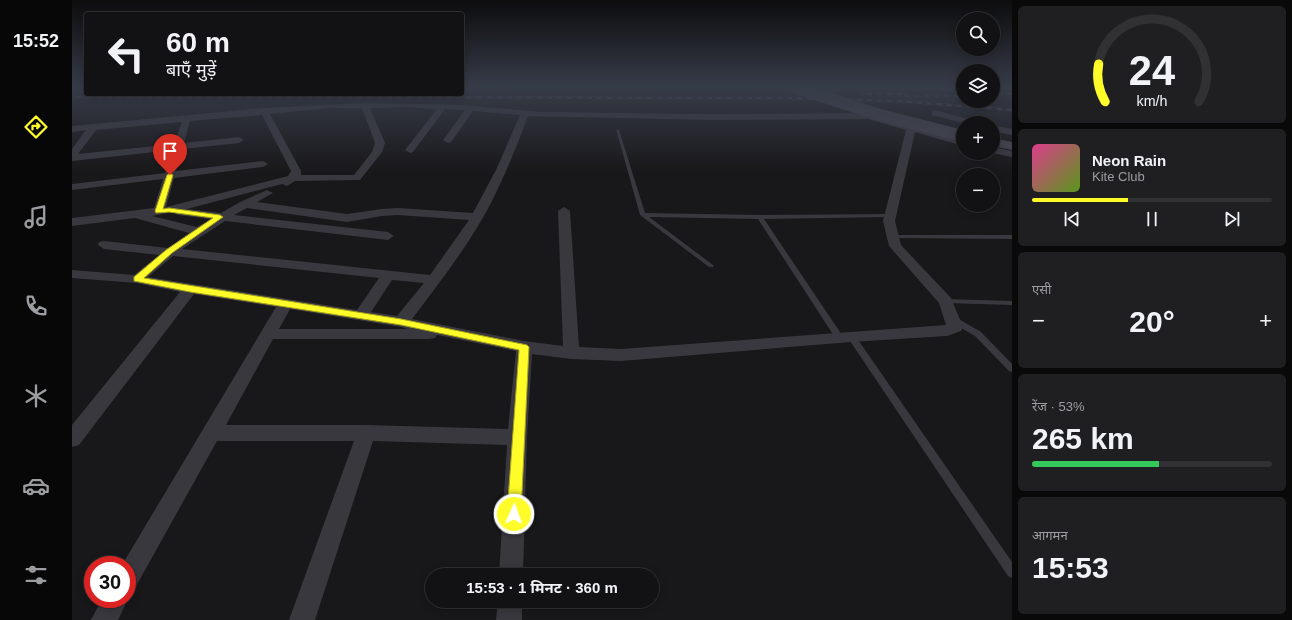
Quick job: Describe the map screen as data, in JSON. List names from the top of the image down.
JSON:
{
  "page": {
    "tabs": "15:52",
    "map_buttons": ["+", "−"],
    "turn": ["60 m", "बाएँ मुड़ें"],
    "song": ["Neon Rain", "Kite Club"],
    "tile": [
      "एसी",
      ["रेंज · 53%", "265 km"],
      ["आगमन", "15:53"]
    ],
    "heat": ["−", "20°", "+"],
    "limit": "30",
    "trip": "15:53 · 1 मिनट · 360 m",
    "gauge": ["24", "km/h"]
  }
}
